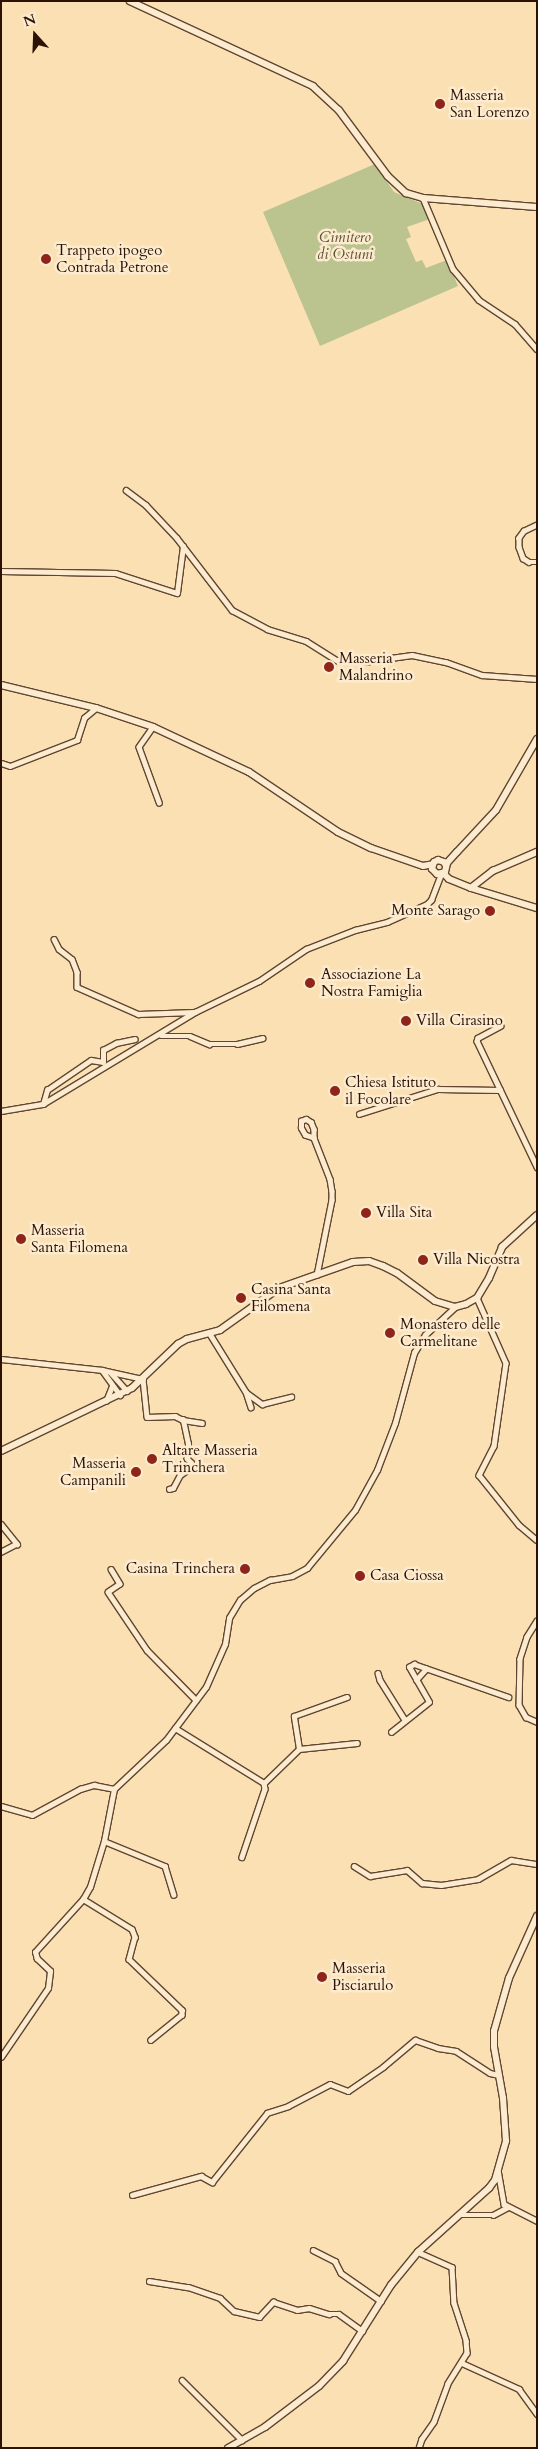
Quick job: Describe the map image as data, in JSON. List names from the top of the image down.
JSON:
{
  "parks": ["Cimitero di Ostuni"],
  "places": [
    "Masseria San Lorenzo",
    "Trappeto ipogeo Contrada Petrone",
    "Masseria Malandrino",
    "Monte Sarago",
    "Associazione La Nostra Famiglia",
    "Villa Cirasino",
    "Chiesa Istituto il Focolare",
    "Villa Sita",
    "Masseria Santa Filomena",
    "Villa Nicostra",
    "Casina Santa Filomena",
    "Monastero delle Carmelitane",
    "Altare Masseria Trinchera",
    "Masseria Campanili",
    "Casina Trinchera",
    "Casa Ciossa",
    "Masseria Pisciarulo"
  ],
  "north": "top"
}
